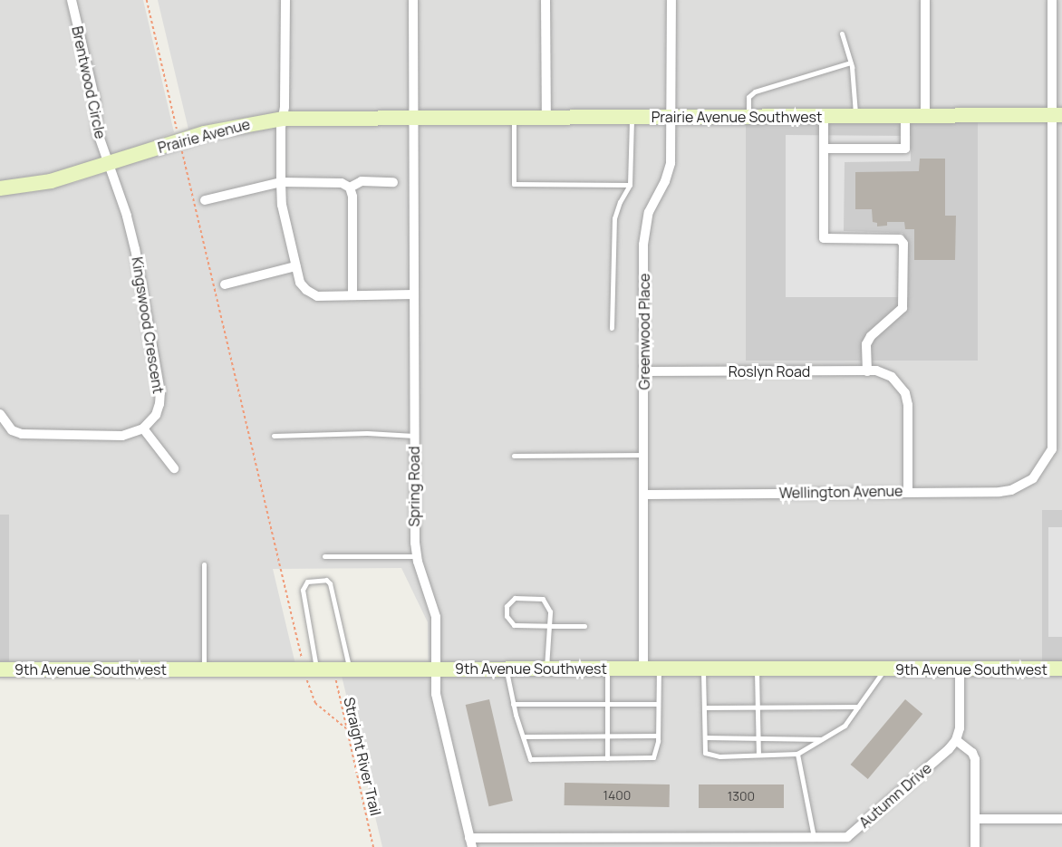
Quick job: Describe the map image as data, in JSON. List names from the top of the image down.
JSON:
{
  "streets": {
    "street": [
      "Brentwood Circle",
      "Prairie Avenue Southwest",
      "Prairie Avenue",
      "Kingswood Crescent",
      "Greenwood Place",
      "Roslyn Road",
      "Spring Road",
      "Wellington Avenue",
      "9th Avenue Southwest",
      "Autumn Drive"
    ],
    "path": ["Straight River Trail"]
  },
  "crossings": [
    ["Brentwood Circle", "Prairie Avenue"],
    ["Brentwood Circle", "Kingswood Crescent"],
    ["Prairie Avenue Southwest", "Prairie Avenue"],
    ["Prairie Avenue Southwest", "Greenwood Place"],
    ["Prairie Avenue Southwest", "Spring Road"],
    ["Prairie Avenue Southwest", "Wellington Avenue"],
    ["Prairie Avenue", "Kingswood Crescent"],
    ["Prairie Avenue", "Spring Road"],
    ["Greenwood Place", "Roslyn Road"],
    ["Greenwood Place", "Wellington Avenue"],
    ["Greenwood Place", "9th Avenue Southwest"],
    ["Roslyn Road", "Wellington Avenue"],
    ["Spring Road", "9th Avenue Southwest"],
    ["Spring Road", "Autumn Drive"],
    ["9th Avenue Southwest", "Straight River Trail"]
  ],
  "house_numbers": ["1400", "1300"]
}
